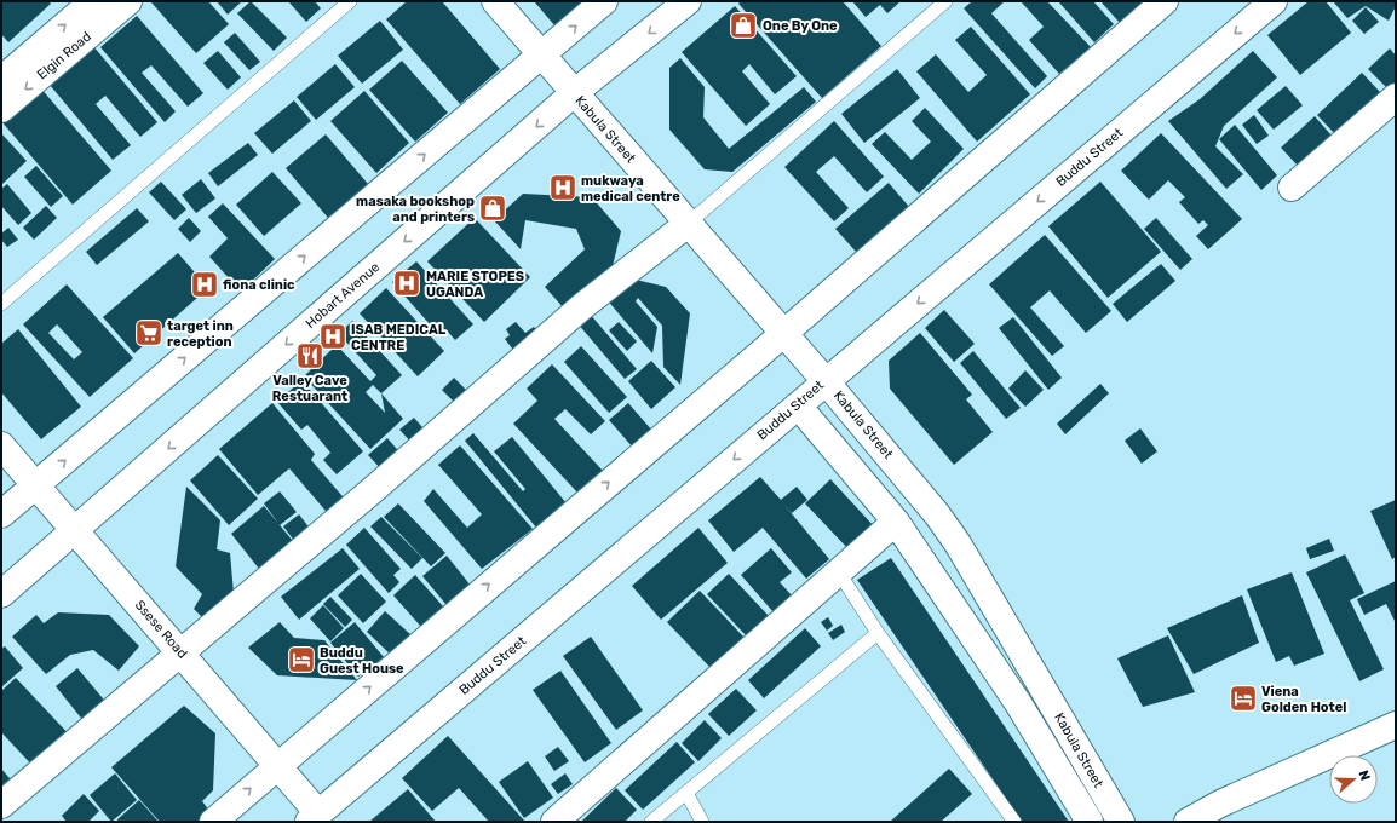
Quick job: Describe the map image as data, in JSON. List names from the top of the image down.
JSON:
{
  "streets": {
    "street": [
      "Elgin Road",
      "Kabula Street",
      "Buddu Street",
      "Hobart Avenue",
      "Ssese Road"
    ]
  },
  "crossings": [
    ["Kabula Street", "Buddu Street"],
    ["Kabula Street", "Hobart Avenue"],
    ["Buddu Street", "Ssese Road"],
    ["Hobart Avenue", "Ssese Road"]
  ],
  "places": {
    "shop": ["One By One", "masaka bookshop and printers"],
    "hospital": [
      "mukwaya medical centre",
      "MARIE STOPES UGANDA",
      "fiona clinic",
      "ISAB MEDICAL CENTRE"
    ],
    "supermarket": ["target inn reception"],
    "restaurant": ["Valley Cave Restuarant"],
    "hotel": ["Buddu Guest House", "Viena Golden Hotel"]
  },
  "north": "right"
}
